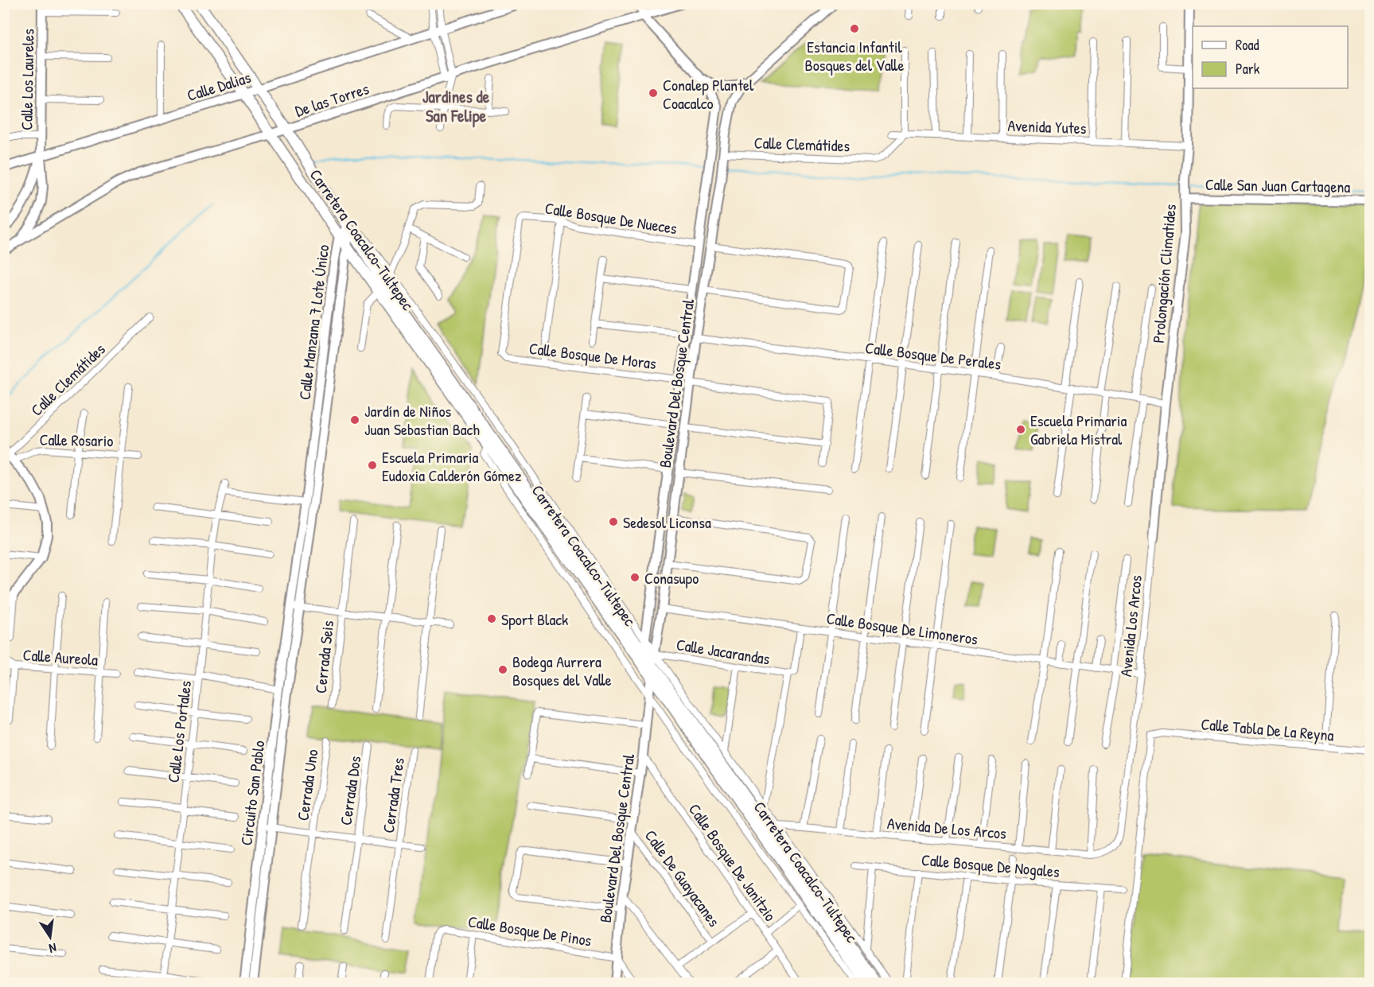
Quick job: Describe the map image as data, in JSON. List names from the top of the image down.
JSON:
{
  "streets": {
    "main road": ["Carretera Coacalco-Tultepec"],
    "street": [
      "Calle Los Laureles",
      "Calle Dalias",
      "De las Torres",
      "Avenida Yutes",
      "Calle Clemátides",
      "Calle San Juan Cartagena",
      "Calle Bosque De Nueces",
      "Prolongación Climatides",
      "Calle Manzana 7 Lote Único",
      "Calle Bosque De Moras",
      "Calle Bosque De Perales",
      "Boulevard Del Bosque Central",
      "Calle Rosario",
      "Avenida Los Arcos",
      "Calle Bosque De Limoneros",
      "Calle Jacarandas",
      "Calle Aureola",
      "Cerrada Seis",
      "Calle Tabla De La Reyna",
      "Calle Los Portales",
      "Cerrada Uno",
      "Cerrada Dos",
      "Circuito San Pablo",
      "Cerrada Tres",
      "Avenida De Los Arcos",
      "Calle Bosque De Janitzio",
      "Calle Bosque De Nogales",
      "Calle De Guayacanes",
      "Calle Bosque De Pinos"
    ]
  },
  "crossings": [
    ["Calle Los Laureles", "Calle Dalias"],
    ["Calle Dalias", "Carretera Coacalco-Tultepec"],
    ["De las Torres", "Carretera Coacalco-Tultepec"],
    ["Avenida Yutes", "Calle Clemátides"],
    ["Avenida Yutes", "Prolongación Climatides"],
    ["Calle Clemátides", "Boulevard Del Bosque Central"],
    ["Calle Clemátides", "Calle Rosario"],
    ["Calle San Juan Cartagena", "Prolongación Climatides"],
    ["Calle Bosque De Nueces", "Calle Bosque De Moras"],
    ["Calle Bosque De Nueces", "Boulevard Del Bosque Central"],
    ["Carretera Coacalco-Tultepec", "Calle Manzana 7 Lote Único"],
    ["Carretera Coacalco-Tultepec", "Boulevard Del Bosque Central"],
    ["Carretera Coacalco-Tultepec", "Calle Jacarandas"],
    ["Prolongación Climatides", "Calle Bosque De Perales"],
    ["Prolongación Climatides", "Avenida Los Arcos"],
    ["Calle Manzana 7 Lote Único", "Circuito San Pablo"],
    ["Calle Bosque De Moras", "Boulevard Del Bosque Central"],
    ["Calle Bosque De Perales", "Boulevard Del Bosque Central"],
    ["Calle Bosque De Perales", "Avenida Los Arcos"],
    ["Boulevard Del Bosque Central", "Calle Bosque De Limoneros"],
    ["Boulevard Del Bosque Central", "Calle Jacarandas"],
    ["Boulevard Del Bosque Central", "Calle Bosque De Janitzio"],
    ["Boulevard Del Bosque Central", "Calle De Guayacanes"],
    ["Boulevard Del Bosque Central", "Calle Bosque De Pinos"],
    ["Avenida Los Arcos", "Calle Bosque De Limoneros"],
    ["Avenida Los Arcos", "Avenida De Los Arcos"]
  ],
  "districts": ["Jardines de San Felipe"],
  "places": [
    "Estancia Infantil Bosques del Valle",
    "Conalep Plantel Coacalco",
    "Jardín de Niños Juan Sebastian Bach",
    "Escuela Primaria Gabriela Mistral",
    "Escuela Primaria Eudoxia Calderón Gómez",
    "Sedesol Liconsa",
    "Conasupo",
    "Sport Black",
    "Bodega Aurrera Bosques del Valle"
  ],
  "legend": ["Road", "Park"],
  "north": "bottom"
}
